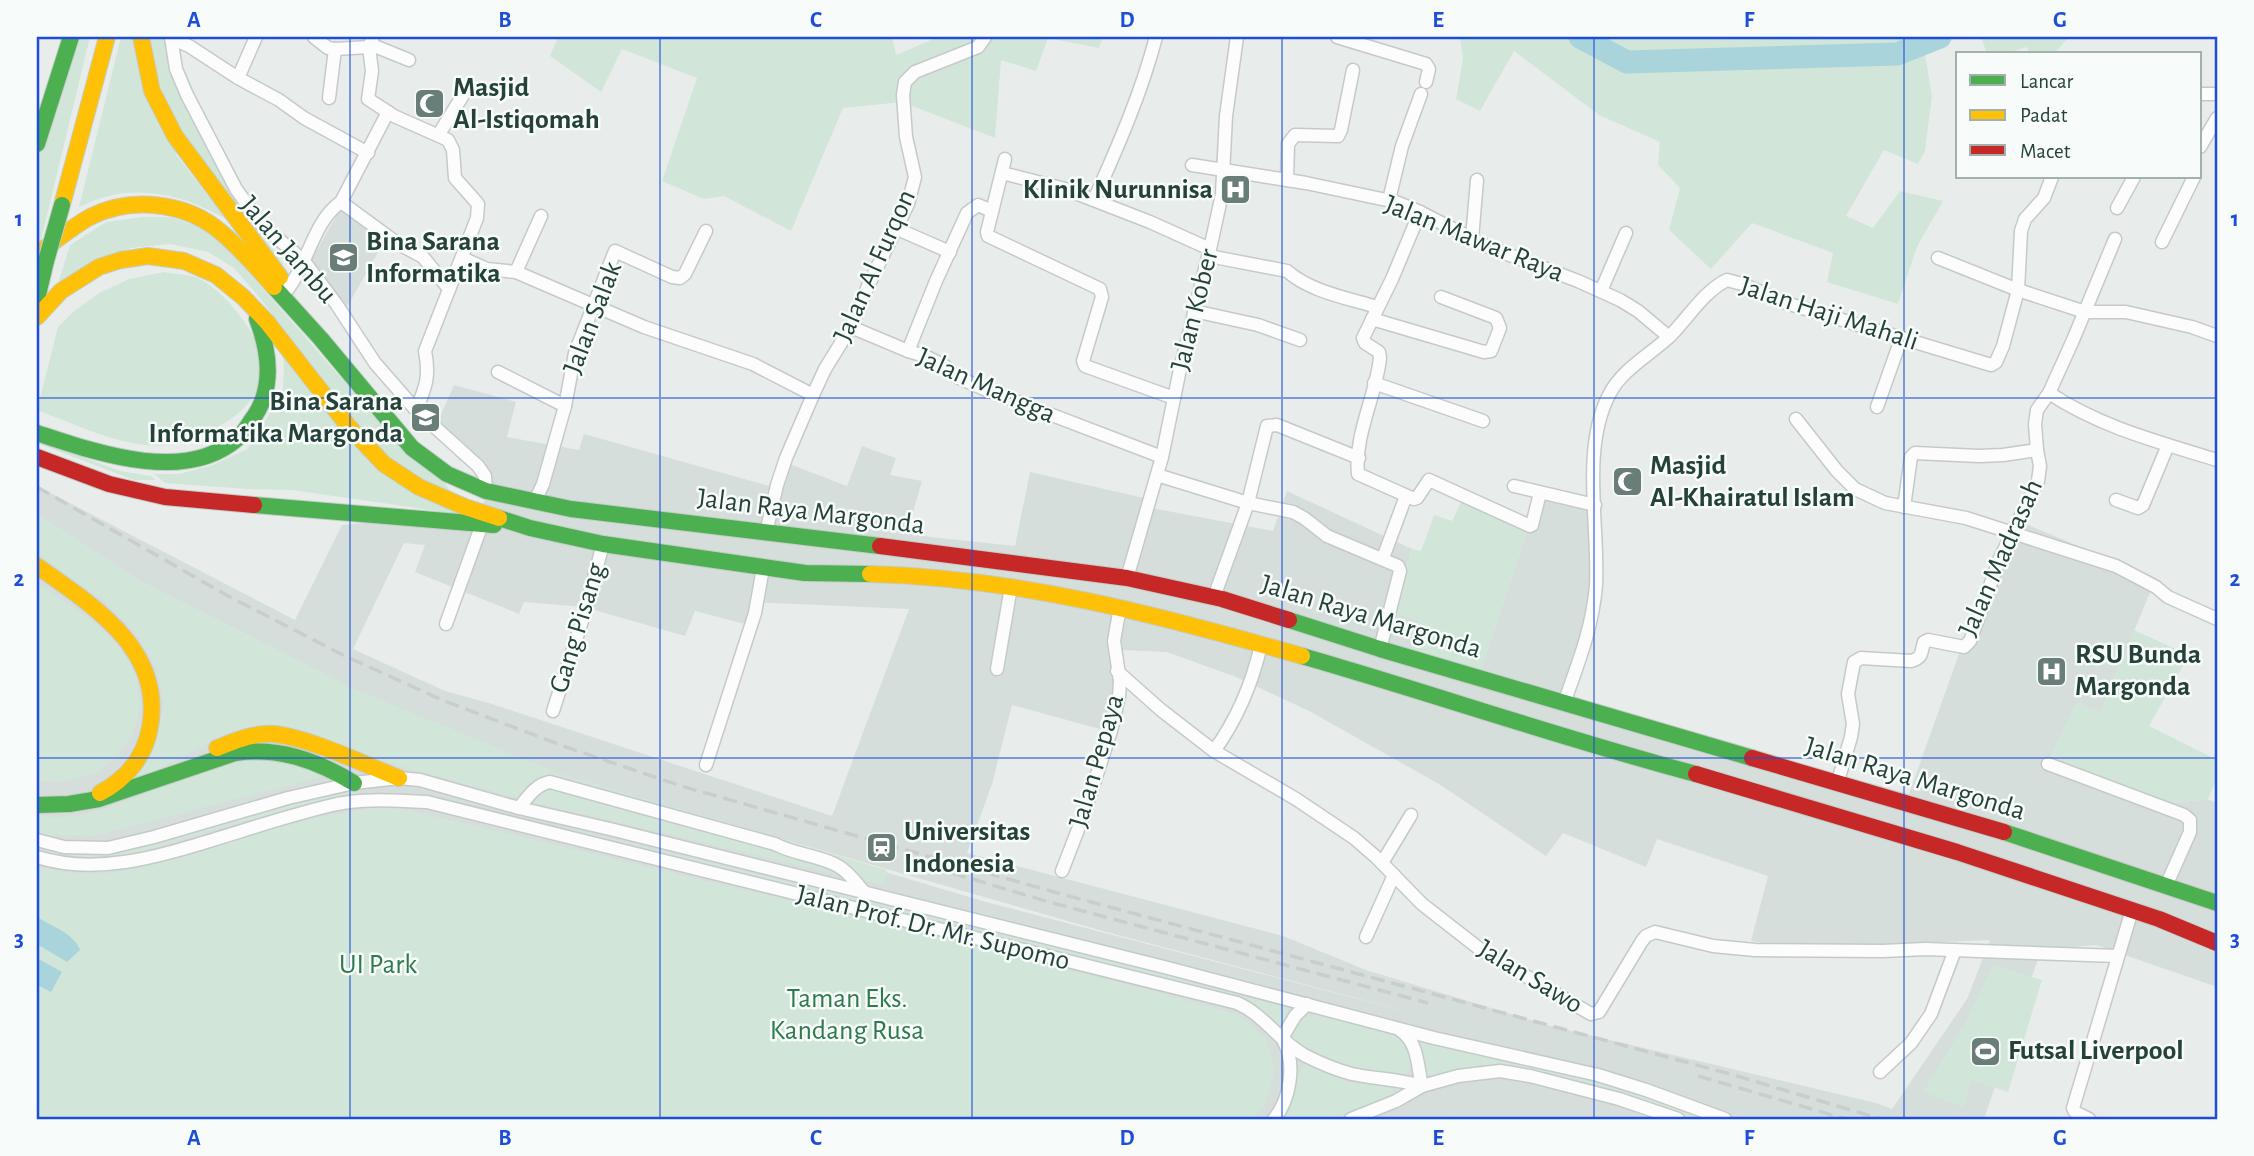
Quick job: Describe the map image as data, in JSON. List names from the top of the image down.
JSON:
{
  "streets": {
    "main road": ["Jalan Raya Margonda"],
    "street": [
      "Jalan Mawar Raya",
      "Jalan Jambu",
      "Jalan Al Furqon",
      "Jalan Kober",
      "Jalan Haji Mahali",
      "Jalan Salak",
      "Jalan Mangga",
      "Jalan Madrasah",
      "Gang Pisang",
      "Jalan Pepaya",
      "Jalan Prof. Dr. Mr. Supomo",
      "Jalan Sawo"
    ]
  },
  "crossings": [
    ["Jalan Mawar Raya", "Jalan Kober"],
    ["Jalan Mawar Raya", "Jalan Haji Mahali"],
    ["Jalan Al Furqon", "Jalan Mangga"],
    ["Jalan Al Furqon", "Jalan Raya Margonda"],
    ["Jalan Kober", "Jalan Mangga"],
    ["Jalan Kober", "Jalan Raya Margonda"],
    ["Jalan Haji Mahali", "Jalan Raya Margonda"],
    ["Jalan Salak", "Jalan Raya Margonda"],
    ["Jalan Raya Margonda", "Jalan Madrasah"],
    ["Jalan Raya Margonda", "Gang Pisang"],
    ["Jalan Raya Margonda", "Jalan Pepaya"],
    ["Jalan Pepaya", "Jalan Sawo"]
  ],
  "parks": ["UI Park", "Taman Eks. Kandang Rusa"],
  "places": {
    "mosque": ["Masjid Al-Istiqomah", "Masjid Al-Khairatul Islam"],
    "hospital": ["Klinik Nurunnisa", "RSU Bunda Margonda"],
    "school or university": ["Bina Sarana Informatika", "Bina Sarana Informatika Margonda"],
    "station": ["Universitas Indonesia"],
    "sports": ["Futsal Liverpool"]
  },
  "legend": ["Lancar", "Padat", "Macet"],
  "grid": {
    "columns": [
      "A",
      "B",
      "C",
      "D",
      "E",
      "F",
      "G"
    ],
    "rows": ["1", "2", "3"]
  }
}
